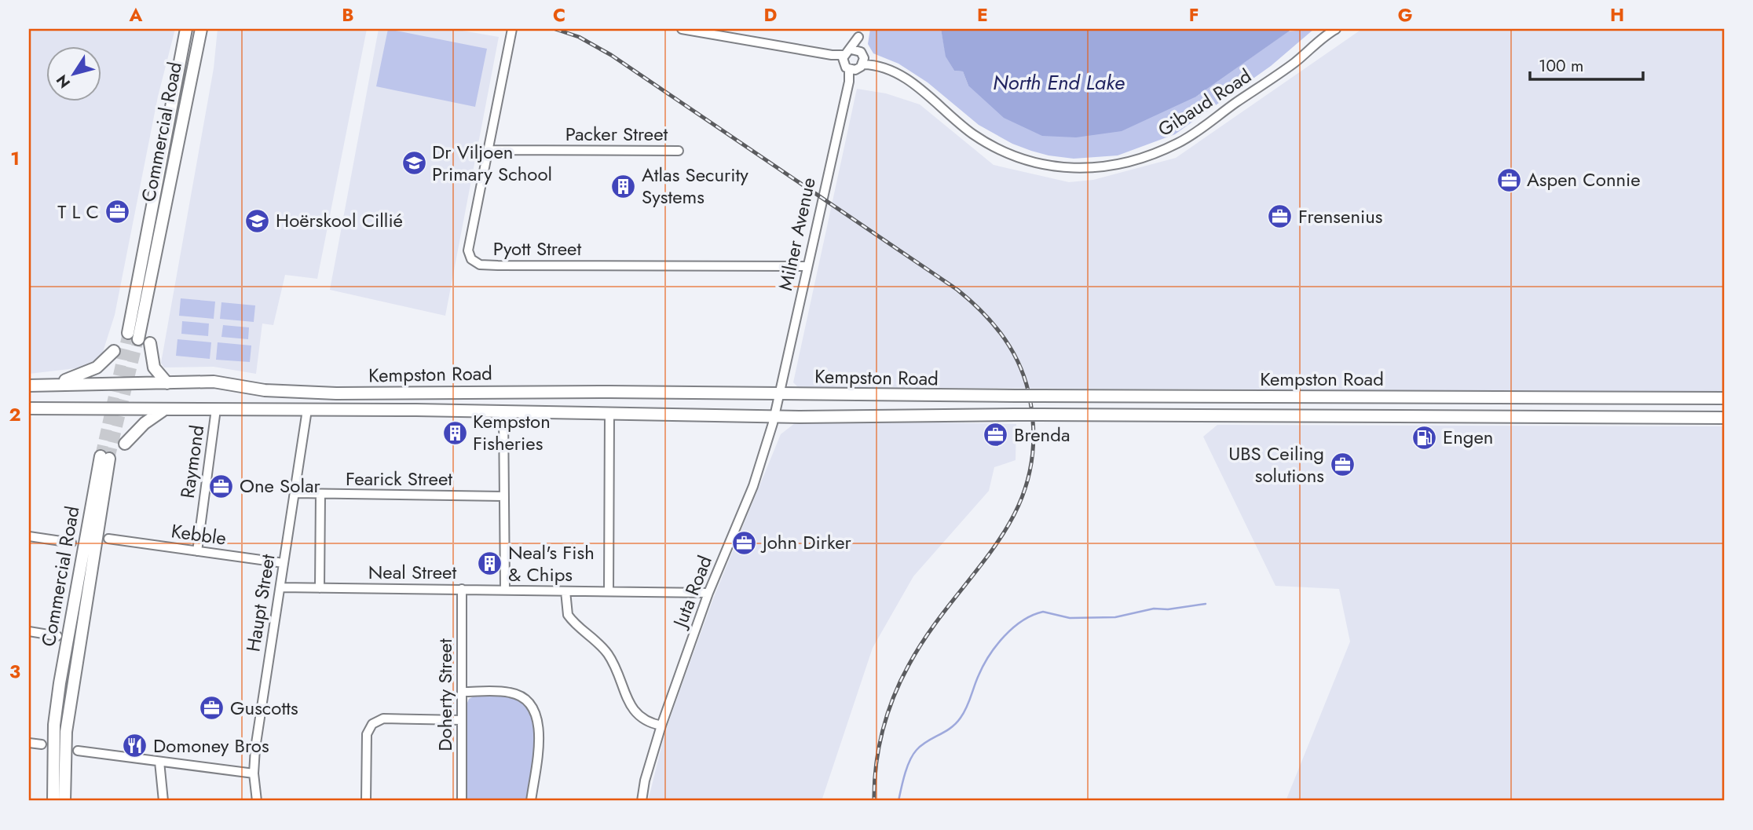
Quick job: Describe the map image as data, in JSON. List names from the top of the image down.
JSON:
{
  "streets": {
    "main road": ["Commercial Road", "Kempston Road"],
    "street": [
      "Gibaud Road",
      "Packer Street",
      "Milner Avenue",
      "Pyott Street",
      "Raymond",
      "Fearick Street",
      "Kebble",
      "Neal Street",
      "Juta Road",
      "Haupt Street",
      "Doherty Street"
    ]
  },
  "crossings": [
    ["Packer Street", "Pyott Street"],
    ["Milner Avenue", "Pyott Street"],
    ["Milner Avenue", "Kempston Road"],
    ["Milner Avenue", "Juta Road"],
    ["Kempston Road", "Raymond"],
    ["Kempston Road", "Juta Road"],
    ["Kempston Road", "Haupt Street"],
    ["Raymond", "Kebble"],
    ["Fearick Street", "Haupt Street"],
    ["Kebble", "Haupt Street"],
    ["Neal Street", "Juta Road"],
    ["Neal Street", "Haupt Street"],
    ["Neal Street", "Doherty Street"]
  ],
  "water": ["North End Lake"],
  "places": {
    "school or university": ["Dr Viljoen Primary School", "Hoërskool Cillié"],
    "office": [
      "Aspen Connie",
      "T L C",
      "Frensenius",
      "Brenda",
      "UBS Ceiling solutions",
      "One Solar",
      "John Dirker",
      "Guscotts"
    ],
    "building": ["Atlas Security Systems", "Kempston Fisheries", "Neal's Fish & Chips"],
    "fuel station": ["Engen"],
    "restaurant": ["Domoney Bros"]
  },
  "scale_bar": "100 m",
  "north": "bottom left",
  "grid": {
    "columns": [
      "A",
      "B",
      "C",
      "D",
      "E",
      "F",
      "G",
      "H"
    ],
    "rows": ["1", "2", "3"]
  }
}
